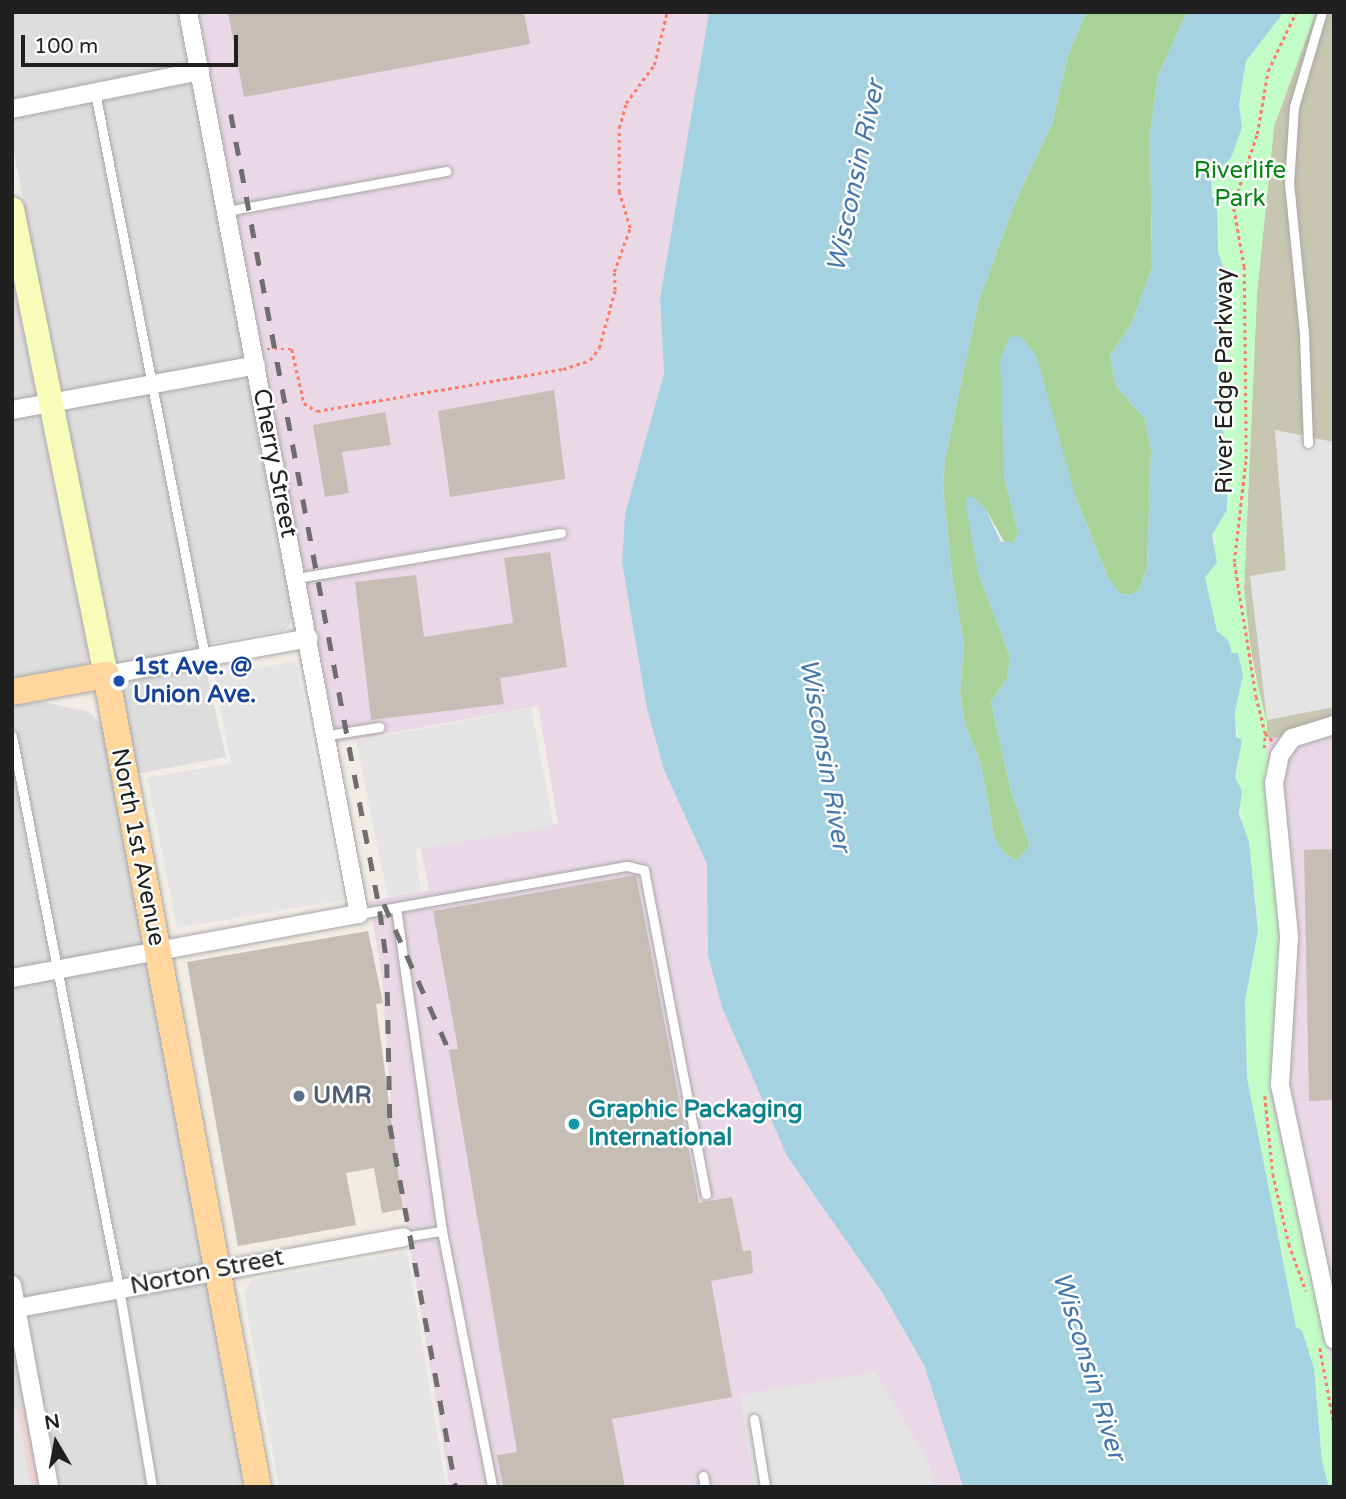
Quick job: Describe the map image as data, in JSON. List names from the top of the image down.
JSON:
{
  "streets": {
    "main road": ["North 1st Avenue"],
    "street": ["Cherry Street", "Norton Street"],
    "path": ["River Edge Parkway"]
  },
  "crossings": [
    ["North 1st Avenue", "Norton Street"]
  ],
  "water": ["Wisconsin River"],
  "parks": ["Riverlife Park"],
  "places": ["1st Ave. @ Union Ave.", "UMR", "Graphic Packaging International"],
  "scale_bar": "100 m",
  "north": "top"
}
